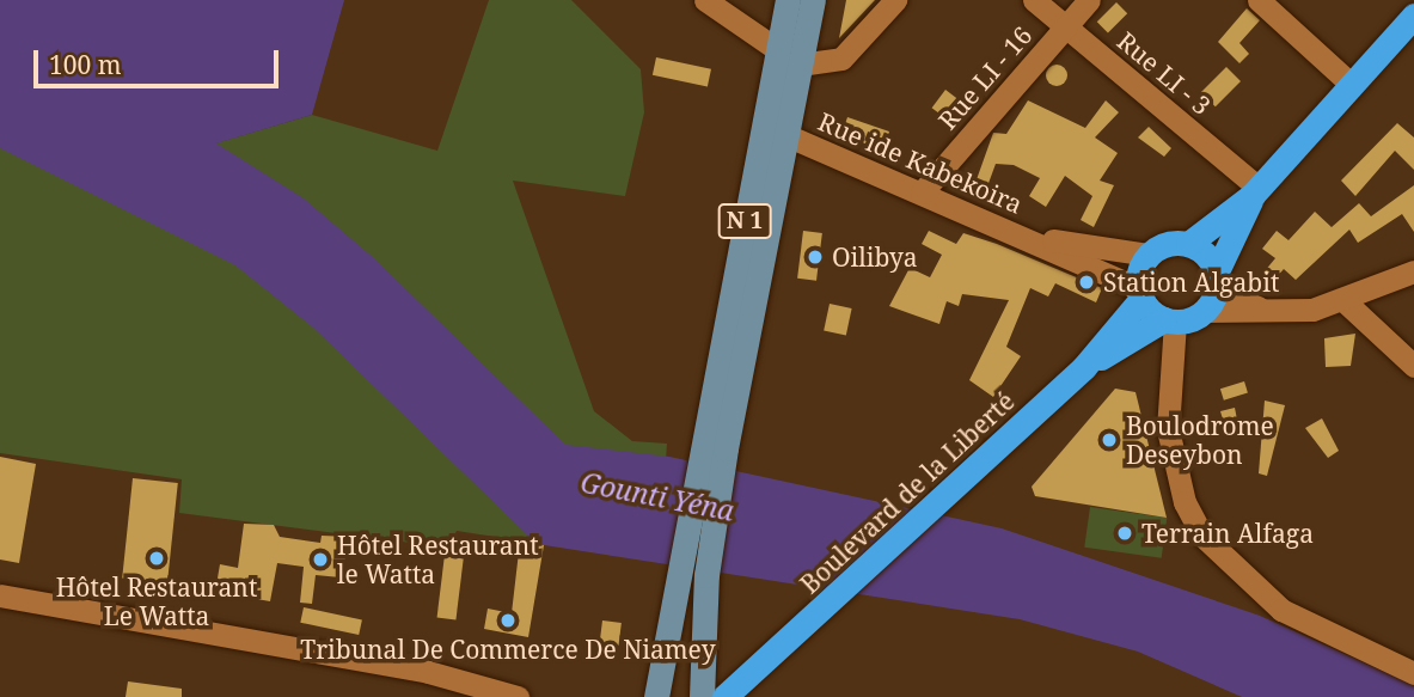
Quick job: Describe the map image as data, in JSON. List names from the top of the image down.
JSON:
{
  "streets": {
    "highway": ["Boulevard de la Liberté"],
    "main road": ["N 1"],
    "street": ["Rue LI - 3", "Rue LI - 16", "Rue ide Kabekoira"]
  },
  "crossings": [
    ["Rue LI - 3", "Rue LI - 16"],
    ["Rue LI - 16", "Rue ide Kabekoira"],
    ["Rue ide Kabekoira", "N 1"]
  ],
  "water": ["Gounti Yéna"],
  "places": [
    "Oilibya",
    "Station Algabit",
    "Boulodrome Deseybon",
    "Terrain Alfaga",
    "Hôtel Restaurant Le Watta",
    "Hôtel Restaurant le Watta",
    "Tribunal De Commerce De Niamey"
  ],
  "scale_bar": "100 m"
}
